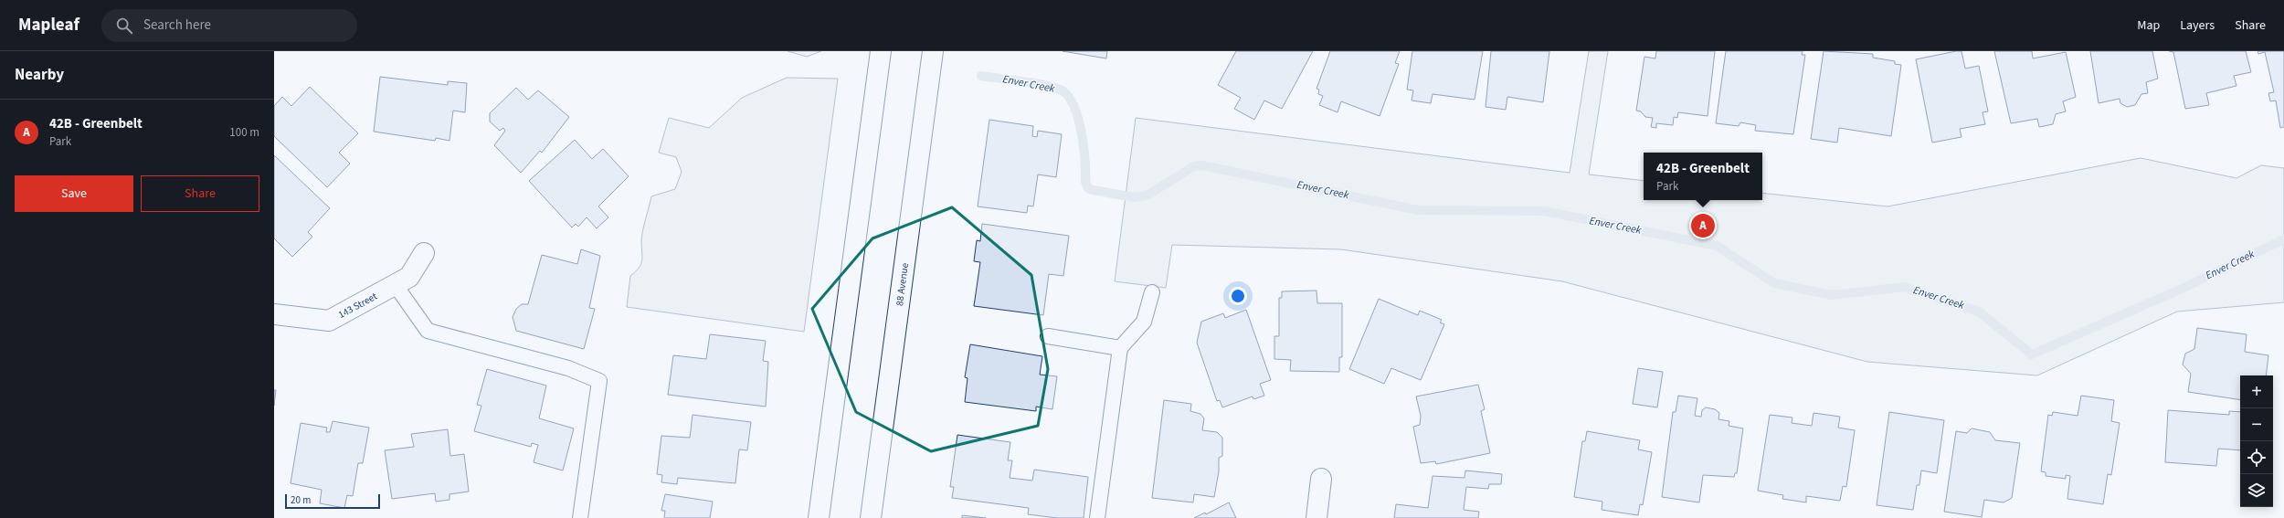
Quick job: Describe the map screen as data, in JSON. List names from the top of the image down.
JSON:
{
  "streets": {
    "main road": ["88 Avenue", "143 Street"]
  },
  "water": ["Enver Creek"],
  "scale_bar": "20 m",
  "page": {
    "header": "Mapleaf",
    "search": "Search here",
    "nav": ["Map", "Layers", "Share"],
    "heading": "Nearby",
    "list": [
      {
        "mark": "A",
        "name": "42B - Greenbelt",
        "note": "Park",
        "value": "100 m"
      }
    ],
    "popup": ["42B - Greenbelt", "Park"],
    "buttons": ["Save", "Share"],
    "pins": "A",
    "map_buttons": ["+", "−"],
    "scale": "20 m"
  }
}
